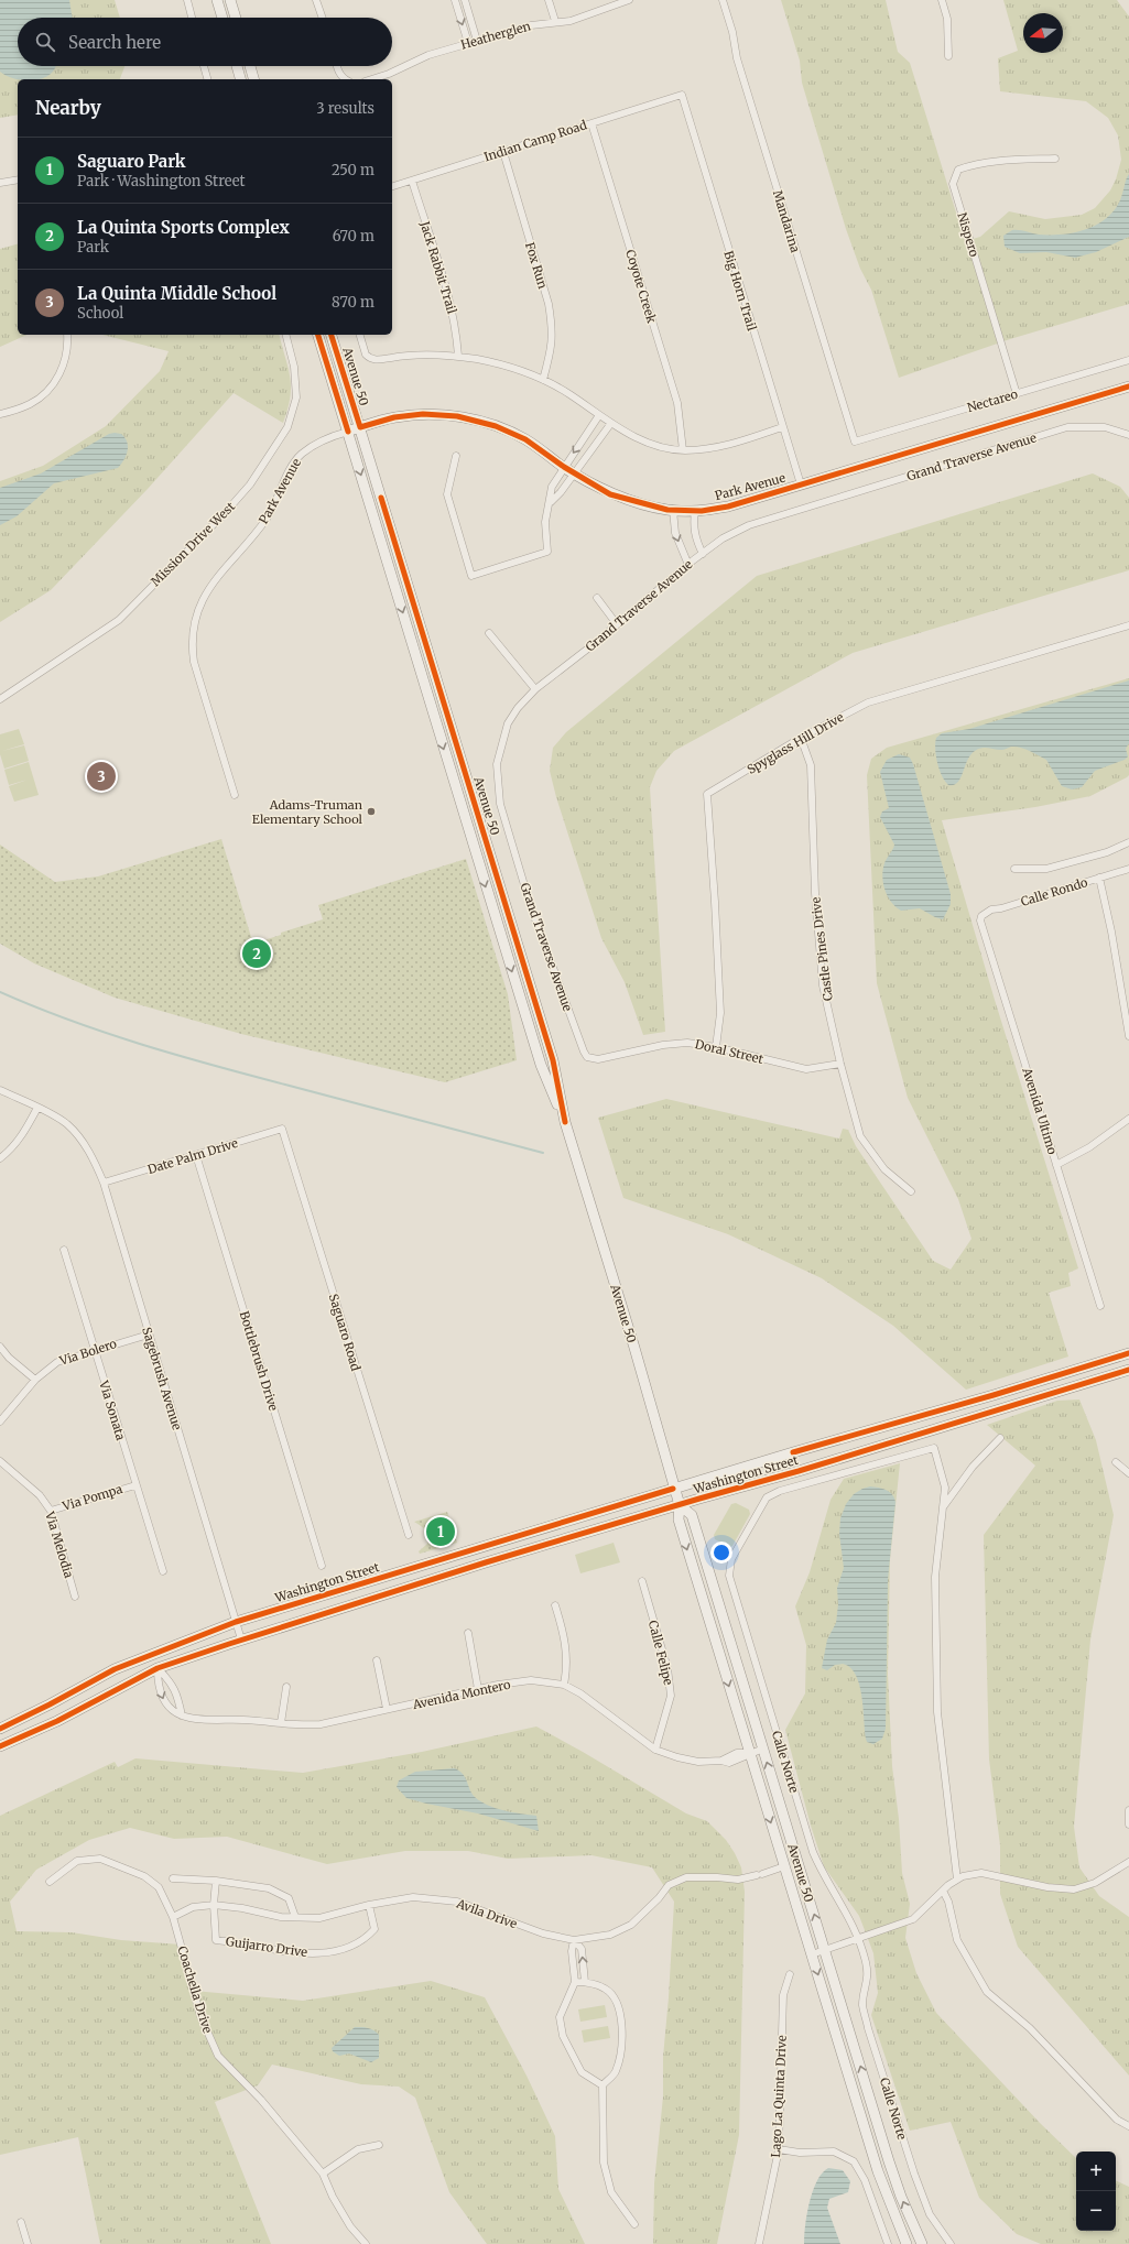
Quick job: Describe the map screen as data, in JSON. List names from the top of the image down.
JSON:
{
  "streets": {
    "main road": ["Avenue 50", "Park Avenue", "Washington Street"],
    "street": [
      "Heatherglen",
      "Indian Camp Road",
      "Mandarina",
      "Nispero",
      "Fox Run",
      "Jack Rabbit Trail",
      "Coyote Creek",
      "Big Horn Trail",
      "Nectareo",
      "Grand Traverse Avenue",
      "Mission Drive West",
      "Spyglass Hill Drive",
      "Calle Rondo",
      "Castle Pines Drive",
      "Doral Street",
      "Avenida Ultimo",
      "Date Palm Drive",
      "Saguaro Road",
      "Via Bolero",
      "Bottlebrush Drive",
      "Sagebrush Avenue",
      "Via Sonata",
      "Via Pompa",
      "Via Melodia",
      "Calle Felipe",
      "Avenida Montero",
      "Calle Norte",
      "Avila Drive",
      "Guijarro Drive",
      "Coachella Drive",
      "Lago La Quinta Drive"
    ]
  },
  "crossings": [
    ["Indian Camp Road", "Fox Run"],
    ["Indian Camp Road", "Jack Rabbit Trail"],
    ["Indian Camp Road", "Coyote Creek"],
    ["Indian Camp Road", "Big Horn Trail"],
    ["Mandarina", "Nectareo"],
    ["Nispero", "Nectareo"],
    ["Big Horn Trail", "Park Avenue"],
    ["Avenue 50", "Park Avenue"],
    ["Avenue 50", "Washington Street"],
    ["Avenue 50", "Avenida Montero"],
    ["Avenue 50", "Avila Drive"],
    ["Grand Traverse Avenue", "Doral Street"],
    ["Spyglass Hill Drive", "Castle Pines Drive"],
    ["Spyglass Hill Drive", "Doral Street"],
    ["Calle Rondo", "Avenida Ultimo"],
    ["Castle Pines Drive", "Doral Street"],
    ["Date Palm Drive", "Saguaro Road"],
    ["Date Palm Drive", "Bottlebrush Drive"],
    ["Date Palm Drive", "Sagebrush Avenue"],
    ["Via Bolero", "Sagebrush Avenue"],
    ["Via Bolero", "Via Sonata"],
    ["Sagebrush Avenue", "Washington Street"],
    ["Via Sonata", "Via Pompa"],
    ["Via Pompa", "Via Melodia"],
    ["Calle Felipe", "Avenida Montero"],
    ["Avila Drive", "Guijarro Drive"],
    ["Avila Drive", "Coachella Drive"]
  ],
  "places": ["Adams-Truman Elementary School"],
  "north": "left",
  "page": {
    "search": "Search here",
    "heading": ["Nearby", "3 results"],
    "list": [
      {
        "mark": "1",
        "name": "Saguaro Park",
        "note": "Park · Washington Street",
        "value": "250 m"
      },
      {
        "mark": "2",
        "name": "La Quinta Sports Complex",
        "note": "Park",
        "value": "670 m"
      },
      {
        "mark": "3",
        "name": "La Quinta Middle School",
        "note": "School",
        "value": "870 m"
      }
    ],
    "pins": ["3", "2", "1"],
    "map_buttons": ["+", "−"]
  }
}
